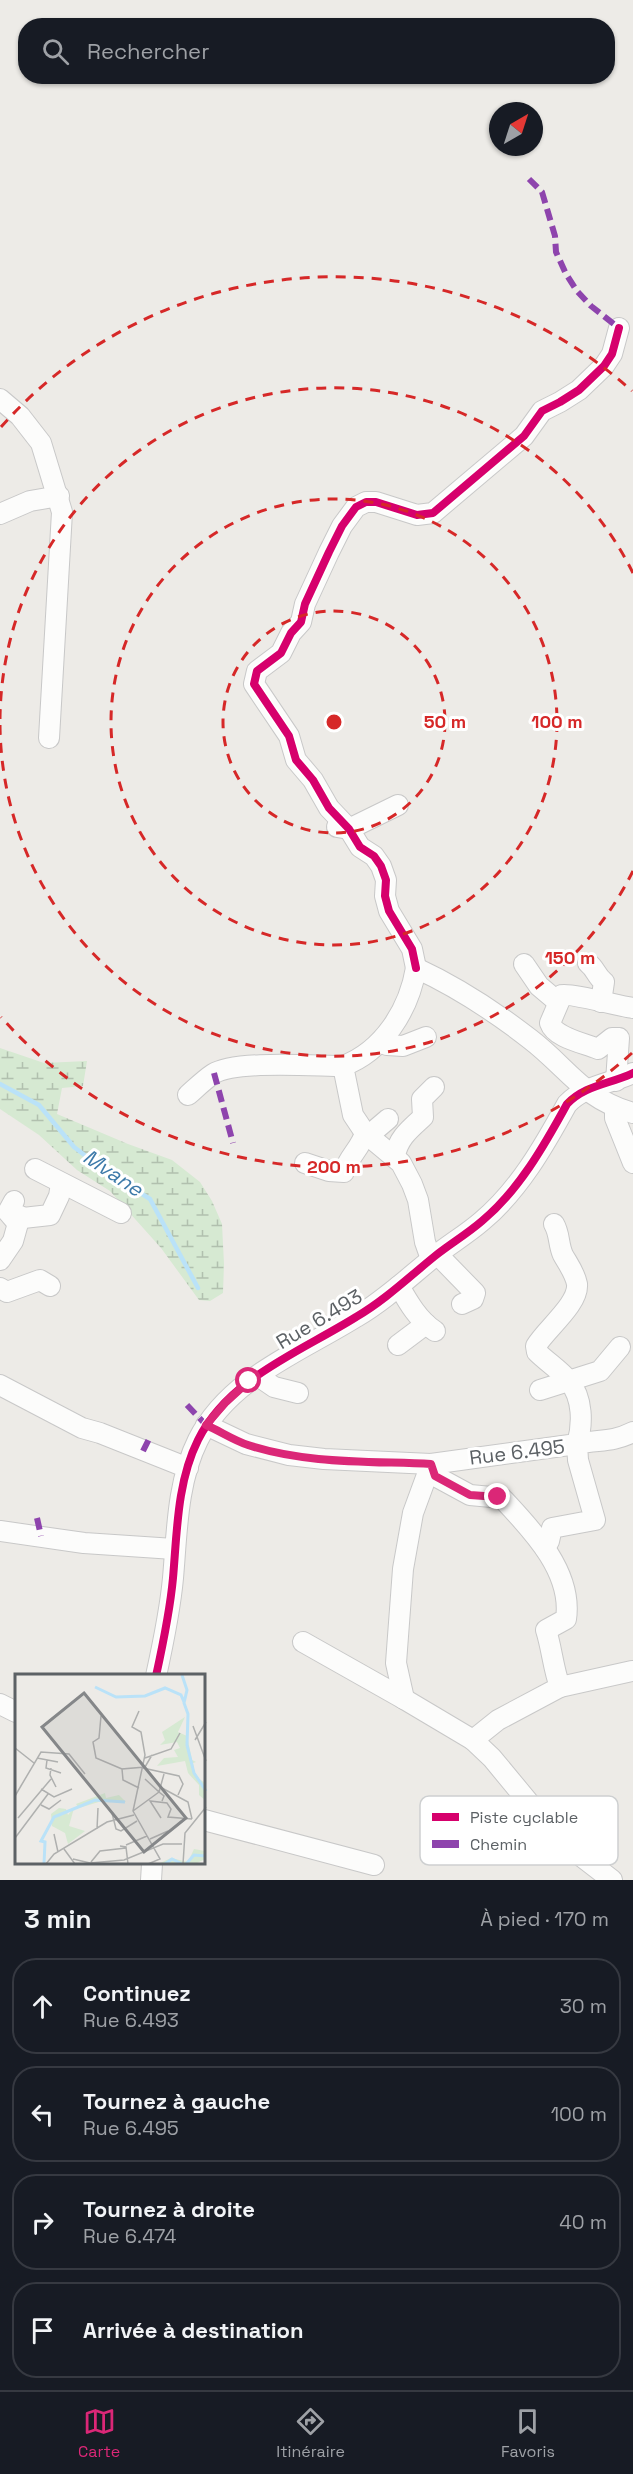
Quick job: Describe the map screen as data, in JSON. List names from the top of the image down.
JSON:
{
  "streets": {
    "street": ["Rue 6.493", "Rue 6.495"]
  },
  "crossings": [
    ["Rue 6.493", "Rue 6.495"]
  ],
  "water": ["Mvane"],
  "legend": ["Piste cyclable", "Chemin"],
  "north": "top right",
  "page": {
    "search": "Rechercher",
    "heading": ["3 min", "À pied · 170 m"],
    "list": [
      ["Continuez", "Rue 6.493", "30 m"],
      ["Tournez à gauche", "Rue 6.495", "100 m"],
      ["Tournez à droite", "Rue 6.474", "40 m"],
      "Arrivée à destination"
    ],
    "nav": ["Carte", "Itinéraire", "Favoris"]
  },
  "rings": [
    "50 m",
    "100 m",
    "150 m",
    "200 m"
  ]
}
